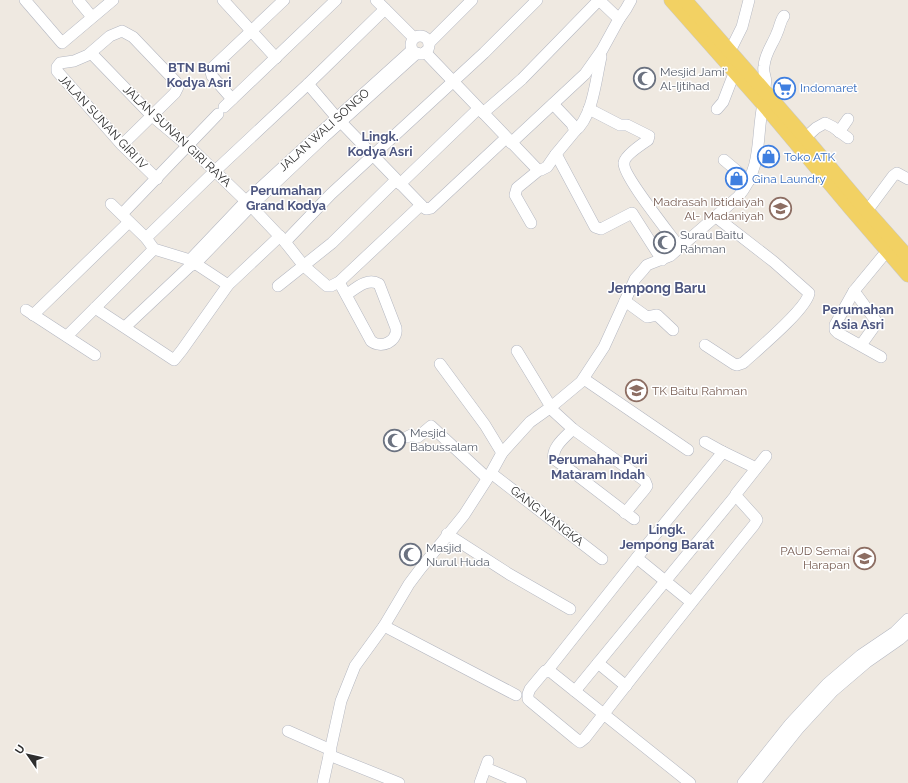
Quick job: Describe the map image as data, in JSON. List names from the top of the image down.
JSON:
{
  "streets": {
    "street": [
      "JALAN SUNAN GIRI IV",
      "JALAN WALI SONGO",
      "JALAN SUNAN GIRI RAYA",
      "GANG NANGKA"
    ]
  },
  "crossings": [
    ["JALAN SUNAN GIRI IV", "JALAN SUNAN GIRI RAYA"],
    ["JALAN WALI SONGO", "JALAN SUNAN GIRI RAYA"]
  ],
  "districts": [
    "BTN Bumi Kodya Asri",
    "Lingk. Kodya Asri",
    "Perumahan Grand Kodya",
    "Jempong Baru",
    "Perumahan Asia Asri",
    "Perumahan Puri Mataram Indah",
    "Lingk. Jempong Barat"
  ],
  "places": {
    "mosque": [
      "Mesjid Jami' Al-Ijtihad",
      "Surau Baitu Rahman",
      "Mesjid Babussalam",
      "Masjid Nurul Huda"
    ],
    "supermarket": ["Indomaret"],
    "shop": ["Toko ATK", "Gina Laundry"],
    "school or university": ["Madrasah Ibtidaiyah Al- Madaniyah", "TK Baitu Rahman", "PAUD Semai Harapan"]
  },
  "north": "top left"
}
